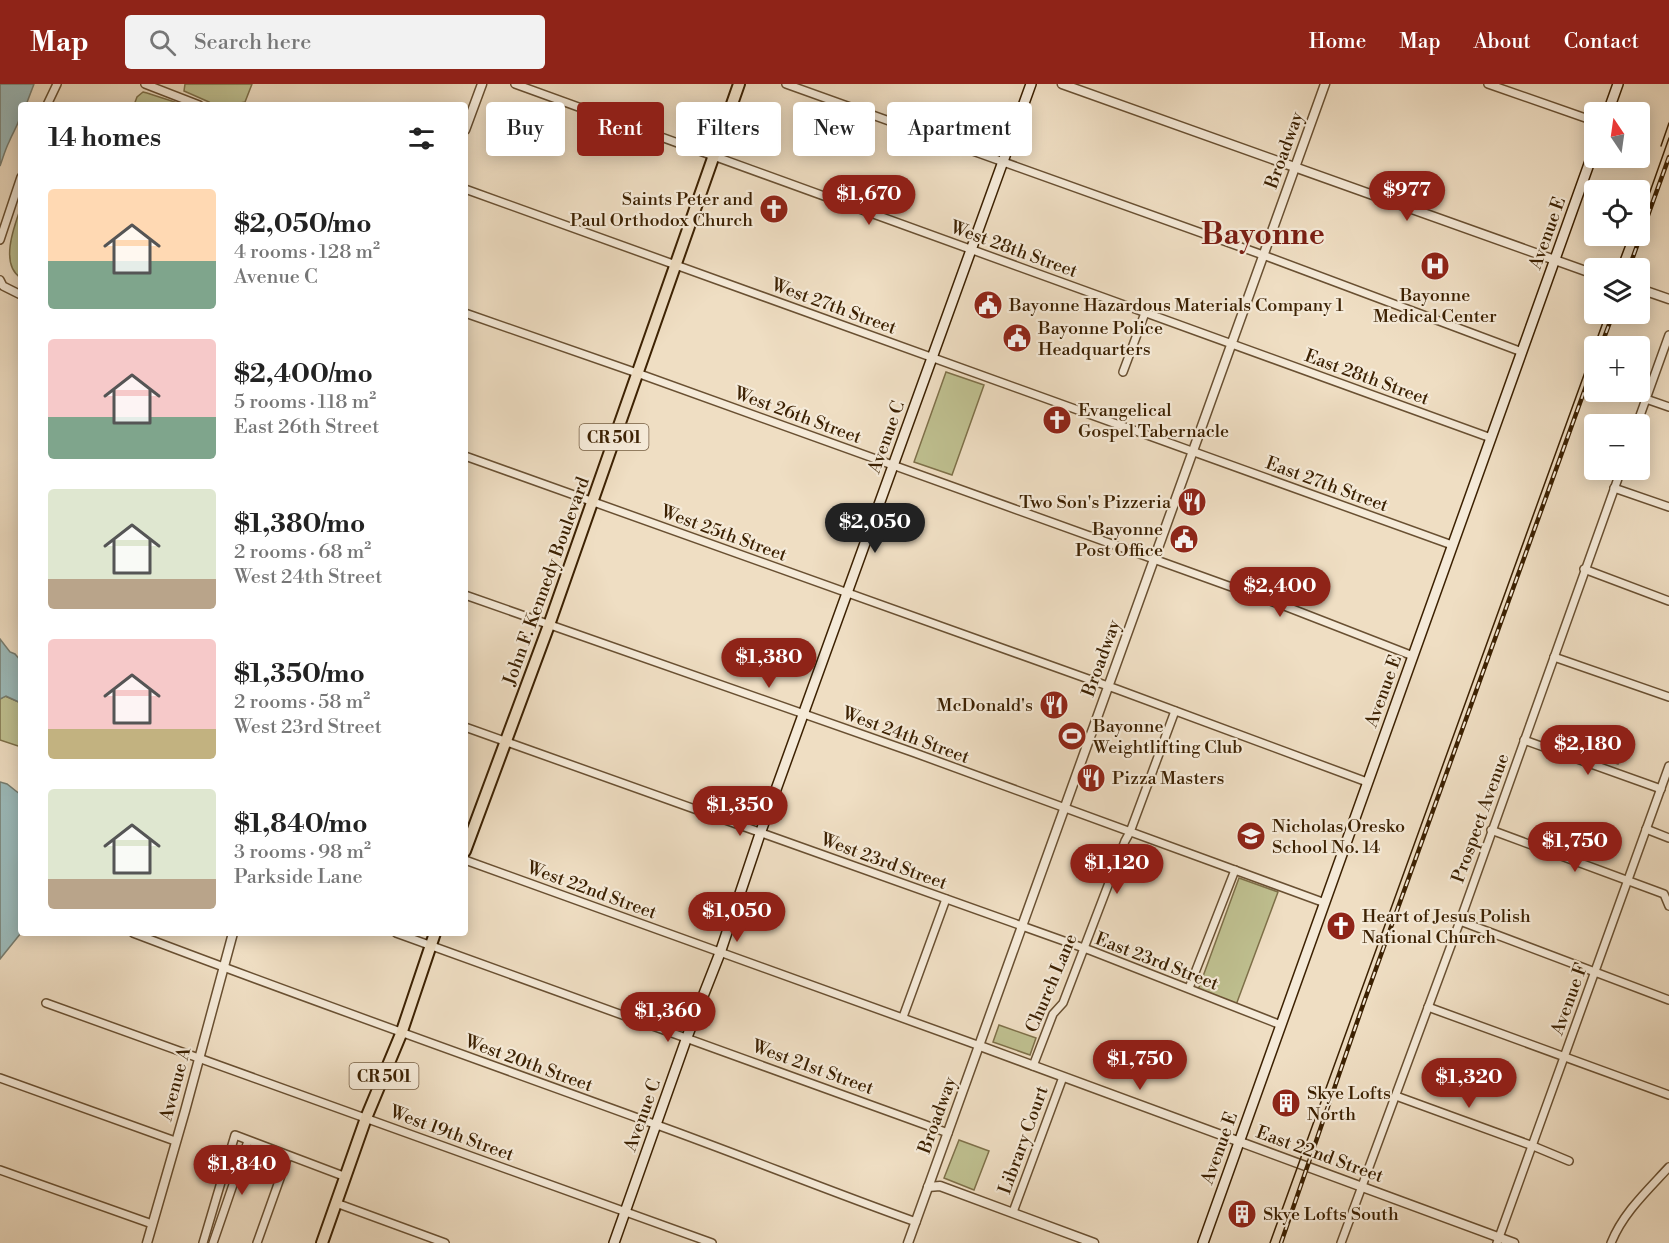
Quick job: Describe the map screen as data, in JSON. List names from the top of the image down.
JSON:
{
  "streets": {
    "main road": [
      "Avenue E",
      "CR 501",
      "Avenue C",
      "John F. Kennedy Boulevard"
    ],
    "street": [
      "Broadway",
      "West 28th Street",
      "West 27th Street",
      "East 28th Street",
      "West 26th Street",
      "East 27th Street",
      "West 25th Street",
      "West 24th Street",
      "Prospect Avenue",
      "West 23rd Street",
      "West 22nd Street",
      "East 23rd Street",
      "Church Lane",
      "Avenue F",
      "West 20th Street",
      "West 21st Street",
      "Avenue A",
      "West 19th Street",
      "Library Court",
      "East 22nd Street"
    ]
  },
  "crossings": [
    ["Broadway", "West 28th Street"],
    ["Broadway", "West 27th Street"],
    ["Broadway", "East 28th Street"],
    ["Broadway", "West 26th Street"],
    ["Broadway", "East 27th Street"],
    ["Broadway", "West 25th Street"],
    ["Broadway", "West 24th Street"],
    ["Broadway", "West 23rd Street"],
    ["Broadway", "West 22nd Street"],
    ["Broadway", "East 23rd Street"],
    ["Broadway", "West 20th Street"],
    ["Broadway", "West 21st Street"],
    ["Broadway", "East 22nd Street"],
    ["Avenue E", "East 28th Street"],
    ["Avenue E", "West 26th Street"],
    ["Avenue E", "East 27th Street"],
    ["Avenue E", "West 25th Street"],
    ["Avenue E", "West 24th Street"],
    ["Avenue E", "East 23rd Street"],
    ["Avenue E", "East 22nd Street"],
    ["West 28th Street", "East 28th Street"],
    ["West 28th Street", "Avenue C"],
    ["West 28th Street", "John F. Kennedy Boulevard"],
    ["West 27th Street", "Avenue C"],
    ["West 27th Street", "East 27th Street"],
    ["West 27th Street", "John F. Kennedy Boulevard"],
    ["West 26th Street", "Avenue C"],
    ["West 26th Street", "John F. Kennedy Boulevard"],
    ["CR 501", "West 20th Street"],
    ["CR 501", "West 21st Street"],
    ["CR 501", "West 19th Street"],
    ["Avenue C", "West 25th Street"],
    ["Avenue C", "West 24th Street"],
    ["Avenue C", "West 23rd Street"],
    ["Avenue C", "West 22nd Street"],
    ["Avenue C", "West 20th Street"],
    ["Avenue C", "West 21st Street"],
    ["Avenue C", "West 19th Street"],
    ["West 25th Street", "John F. Kennedy Boulevard"],
    ["West 25th Street", "Church Lane"],
    ["John F. Kennedy Boulevard", "West 24th Street"],
    ["John F. Kennedy Boulevard", "West 23rd Street"],
    ["West 24th Street", "Church Lane"],
    ["Prospect Avenue", "East 22nd Street"],
    ["West 23rd Street", "East 23rd Street"],
    ["West 22nd Street", "East 22nd Street"],
    ["East 23rd Street", "Church Lane"],
    ["Church Lane", "East 22nd Street"],
    ["Avenue F", "East 22nd Street"],
    ["West 20th Street", "Avenue A"],
    ["Avenue A", "West 19th Street"],
    ["Library Court", "East 22nd Street"]
  ],
  "districts": ["Bayonne"],
  "places": {
    "church": ["Saints Peter and Paul Orthodox Church", "Evangelical Gospel Tabernacle", "Heart of Jesus Polish National Church"],
    "hospital": ["Bayonne Medical Center"],
    "public building": ["Bayonne Hazardous Materials Company 1", "Bayonne Police Headquarters", "Bayonne Post Office"],
    "restaurant": ["Two Son's Pizzeria", "McDonald's", "Pizza Masters"],
    "sports": ["Bayonne Weightlifting Club"],
    "school or university": ["Nicholas Oresko School No. 14"],
    "building": ["Skye Lofts North", "Skye Lofts South"]
  },
  "north": "top",
  "page": {
    "header": "Map",
    "search": "Search here",
    "nav": [
      "Home",
      "Map",
      "About",
      "Contact"
    ],
    "map_buttons": ["+", "−"],
    "chip": [
      "Buy",
      "Rent",
      "Filters",
      "New",
      "Apartment"
    ],
    "heading": "14 homes",
    "price": [
      "$977",
      "$1,670",
      "$2,050",
      "$2,400",
      "$1,380",
      "$2,180",
      "$1,350",
      "$1,750",
      "$1,120",
      "$1,050",
      "$1,360",
      "$1,750",
      "$1,320",
      "$1,840"
    ],
    "list": [
      {
        "name": "$2,050/mo",
        "note": "4 rooms · 128 m² · Avenue C"
      },
      {
        "name": "$2,400/mo",
        "note": "5 rooms · 118 m² · East 26th Street"
      },
      {
        "name": "$1,380/mo",
        "note": "2 rooms · 68 m² · West 24th Street"
      },
      {
        "name": "$1,350/mo",
        "note": "2 rooms · 58 m² · West 23rd Street"
      },
      {
        "name": "$1,840/mo",
        "note": "3 rooms · 98 m² · Parkside Lane"
      }
    ]
  }
}
